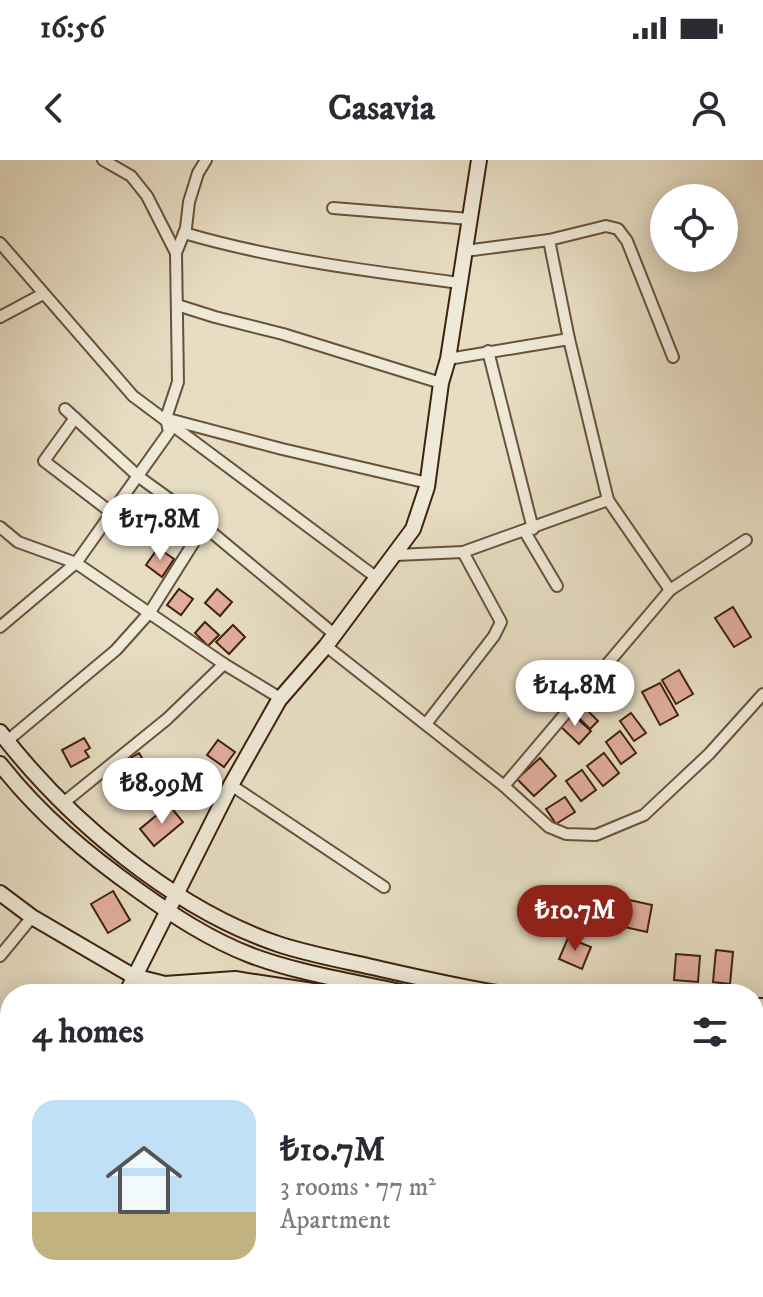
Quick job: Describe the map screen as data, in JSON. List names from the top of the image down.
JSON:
{
  "page": {
    "status": "16:56",
    "header": "Casavia",
    "price": [
      "₺17.8M",
      "₺14.8M",
      "₺8.99M",
      "₺10.7M"
    ],
    "heading": "4 homes",
    "list": [
      {
        "name": "₺10.7M",
        "note": "3 rooms · 77 m² · Apartment"
      }
    ]
  }
}
